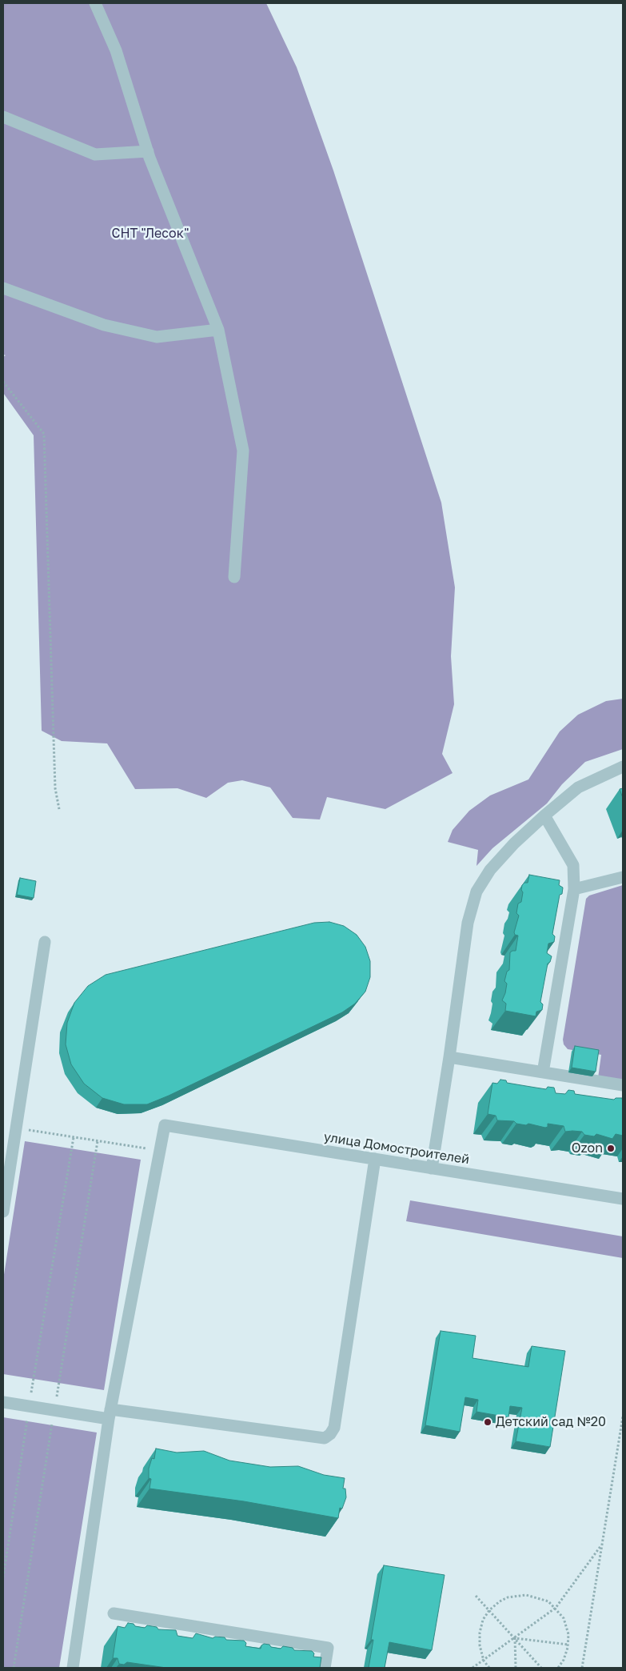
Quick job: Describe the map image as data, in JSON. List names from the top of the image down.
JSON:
{
  "streets": {
    "street": ["улица Домостроителей"]
  },
  "parks": ["СНТ \"Лесок\""],
  "places": ["Ozon", "Детский сад №20"]
}
